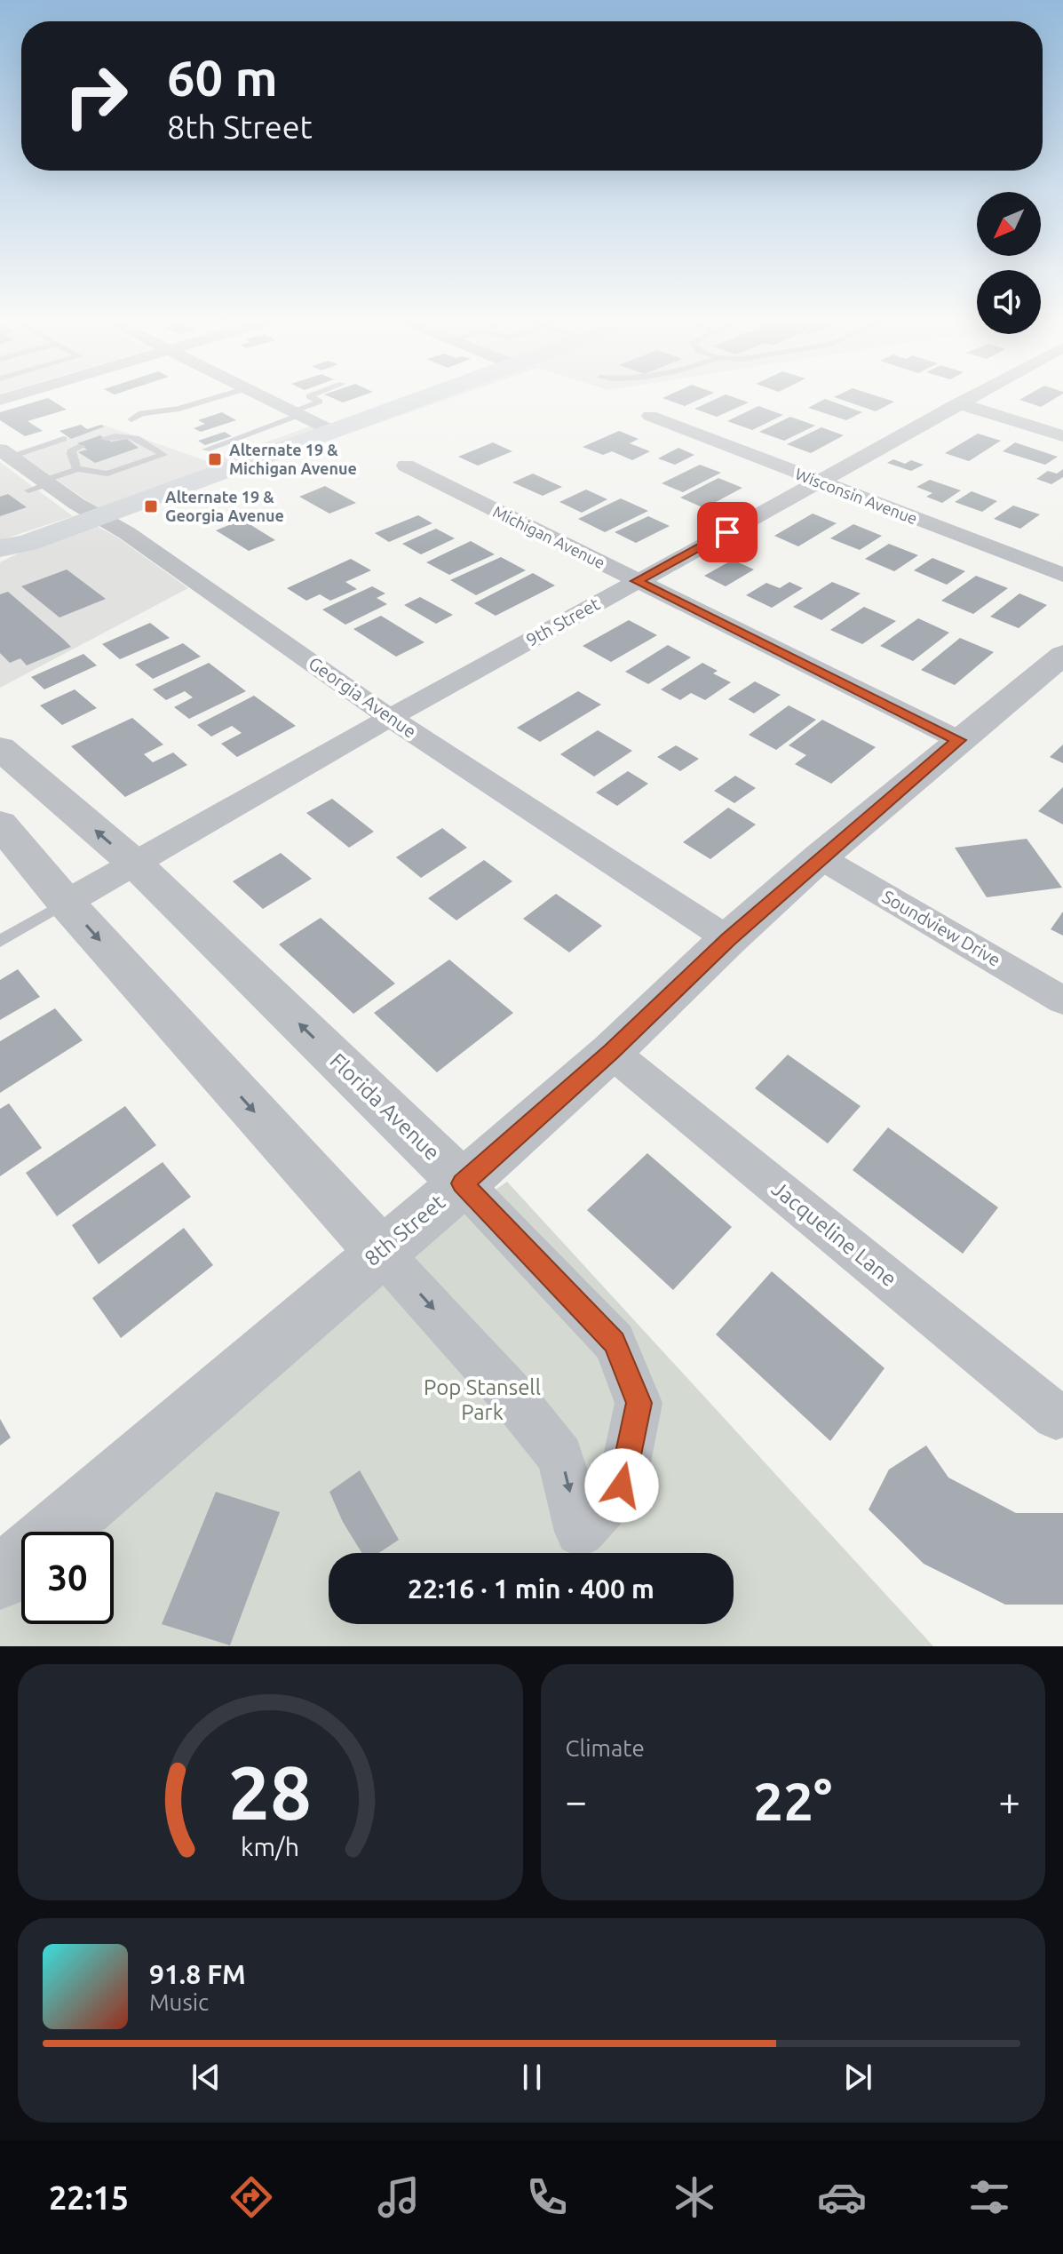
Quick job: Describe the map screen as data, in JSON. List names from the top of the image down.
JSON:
{
  "streets": {
    "street": [
      "Wisconsin Avenue",
      "Michigan Avenue",
      "9th Street",
      "Georgia Avenue",
      "Soundview Drive",
      "Florida Avenue",
      "8th Street",
      "Jacqueline Lane"
    ]
  },
  "crossings": [
    ["Wisconsin Avenue", "9th Street"],
    ["Michigan Avenue", "9th Street"],
    ["Michigan Avenue", "8th Street"],
    ["9th Street", "Georgia Avenue"],
    ["9th Street", "Florida Avenue"],
    ["Georgia Avenue", "8th Street"],
    ["Soundview Drive", "8th Street"],
    ["Florida Avenue", "8th Street"],
    ["8th Street", "Jacqueline Lane"]
  ],
  "parks": ["Pop Stansell Park"],
  "places": {
    "transit": ["Alternate 19 & Michigan Avenue", "Alternate 19 & Georgia Avenue"]
  },
  "north": "bottom left",
  "page": {
    "turn": ["60 m", "8th Street"],
    "limit": "30",
    "trip": "22:16 · 1 min · 400 m",
    "tile": "Climate",
    "heat": ["−", "22°", "+"],
    "song": ["91.8 FM", "Music"],
    "tabs": "22:15",
    "gauge": ["28", "km/h"]
  }
}
